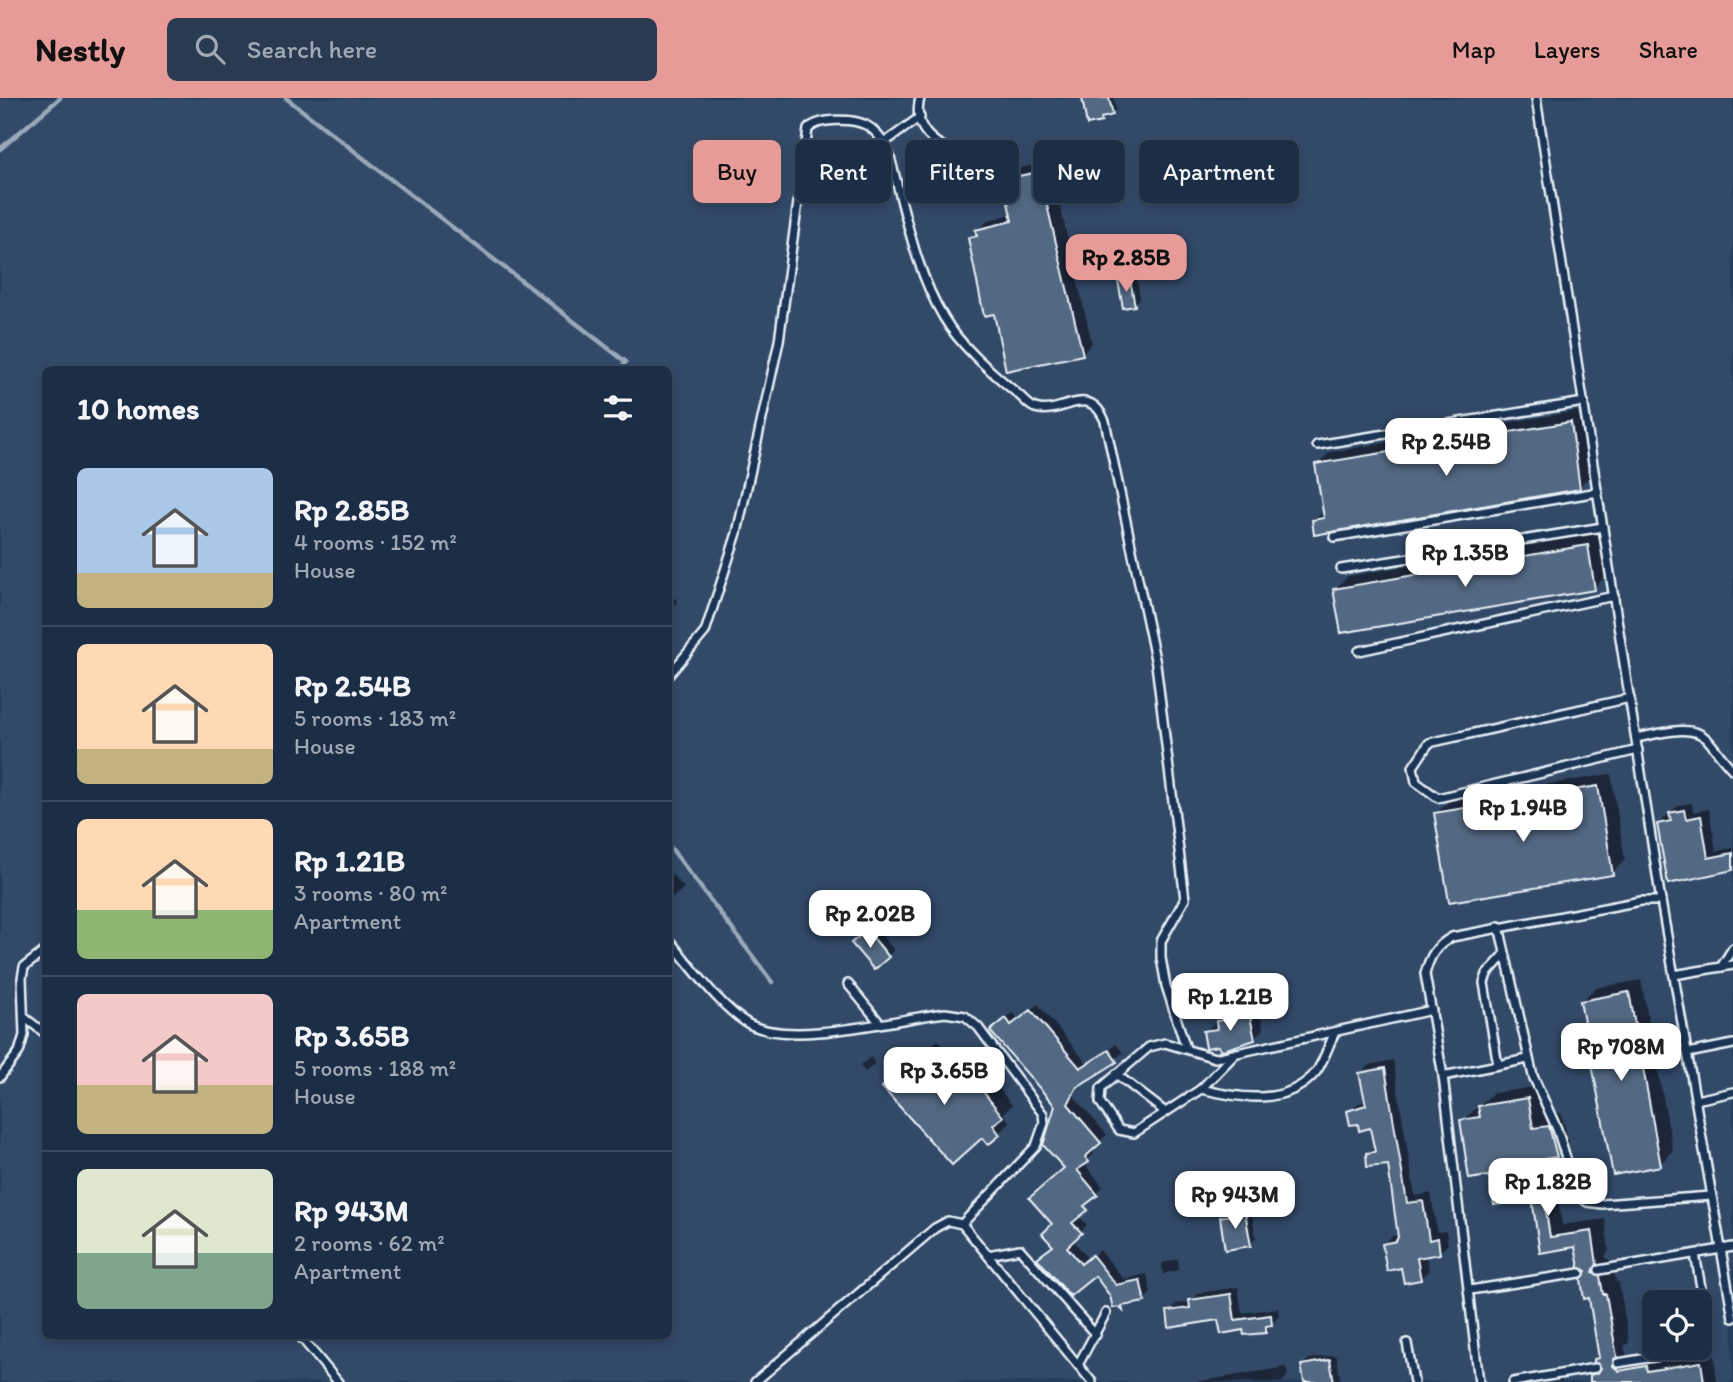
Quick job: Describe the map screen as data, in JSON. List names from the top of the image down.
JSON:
{
  "page": {
    "header": "Nestly",
    "search": "Search here",
    "nav": ["Map", "Layers", "Share"],
    "chip": [
      "Buy",
      "Rent",
      "Filters",
      "New",
      "Apartment"
    ],
    "price": [
      "Rp 2.85B",
      "Rp 2.54B",
      "Rp 1.35B",
      "Rp 1.94B",
      "Rp 2.02B",
      "Rp 1.21B",
      "Rp 708M",
      "Rp 3.65B",
      "Rp 1.82B",
      "Rp 943M"
    ],
    "heading": "10 homes",
    "list": [
      {
        "name": "Rp 2.85B",
        "note": "4 rooms · 152 m² · House"
      },
      {
        "name": "Rp 2.54B",
        "note": "5 rooms · 183 m² · House"
      },
      {
        "name": "Rp 1.21B",
        "note": "3 rooms · 80 m² · Apartment"
      },
      {
        "name": "Rp 3.65B",
        "note": "5 rooms · 188 m² · House"
      },
      {
        "name": "Rp 943M",
        "note": "2 rooms · 62 m² · Apartment"
      }
    ]
  }
}
